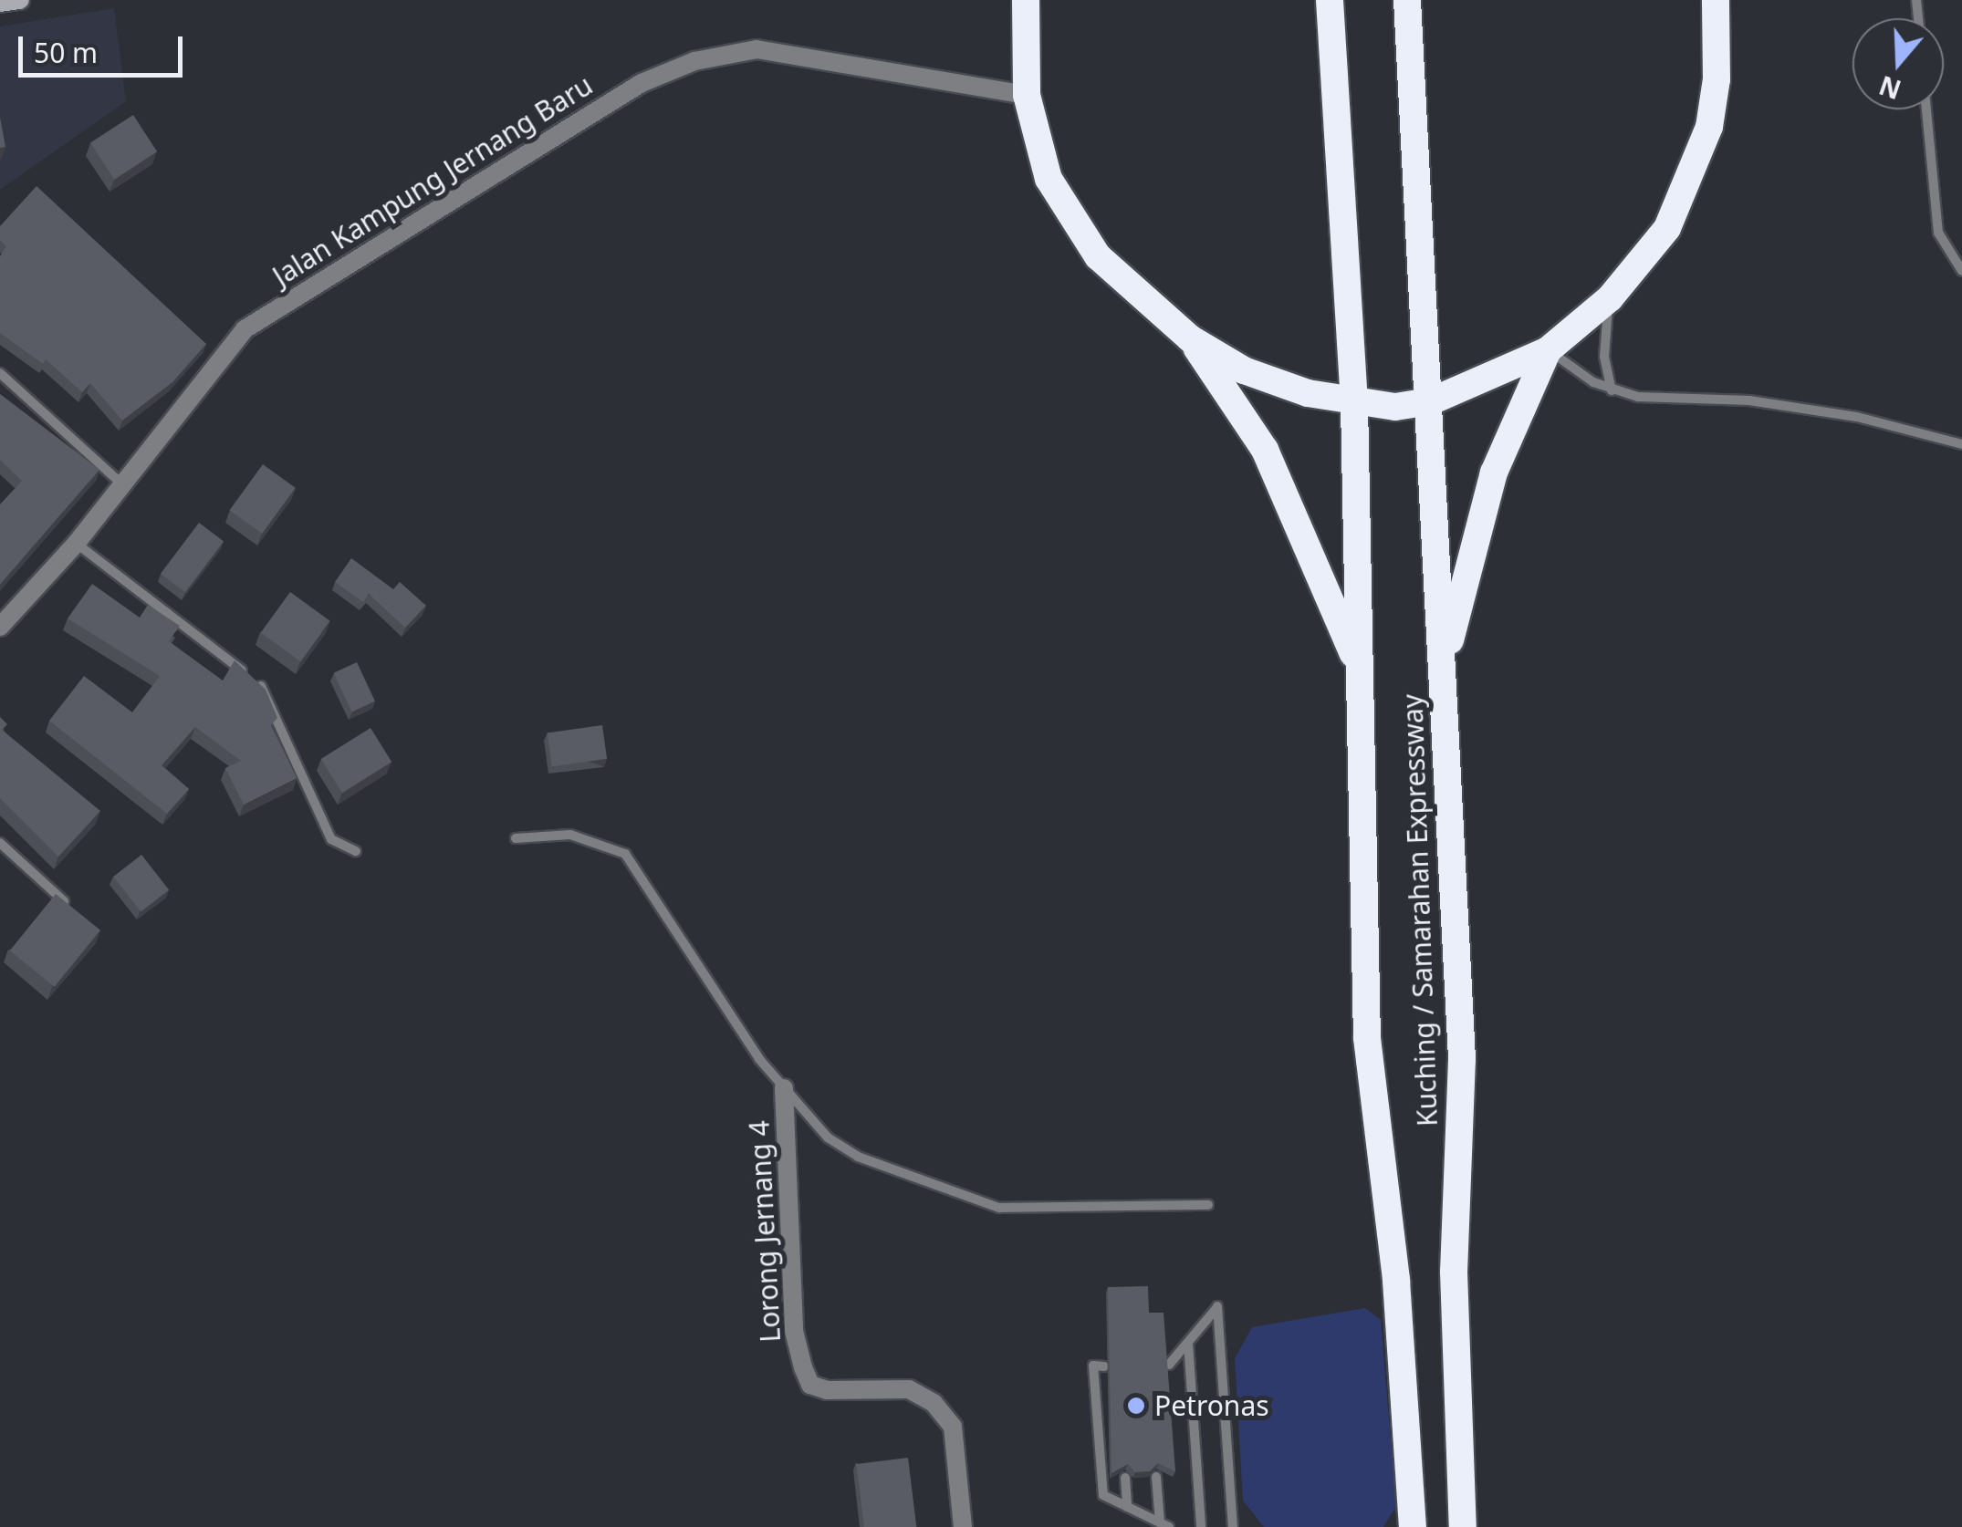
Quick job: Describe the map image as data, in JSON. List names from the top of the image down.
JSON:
{
  "streets": {
    "highway": ["Kuching / Samarahan Expressway"],
    "street": ["Jalan Kampung Jernang Baru", "Lorong Jernang 4"]
  },
  "places": ["Petronas"],
  "scale_bar": "50 m",
  "north": "bottom"
}
